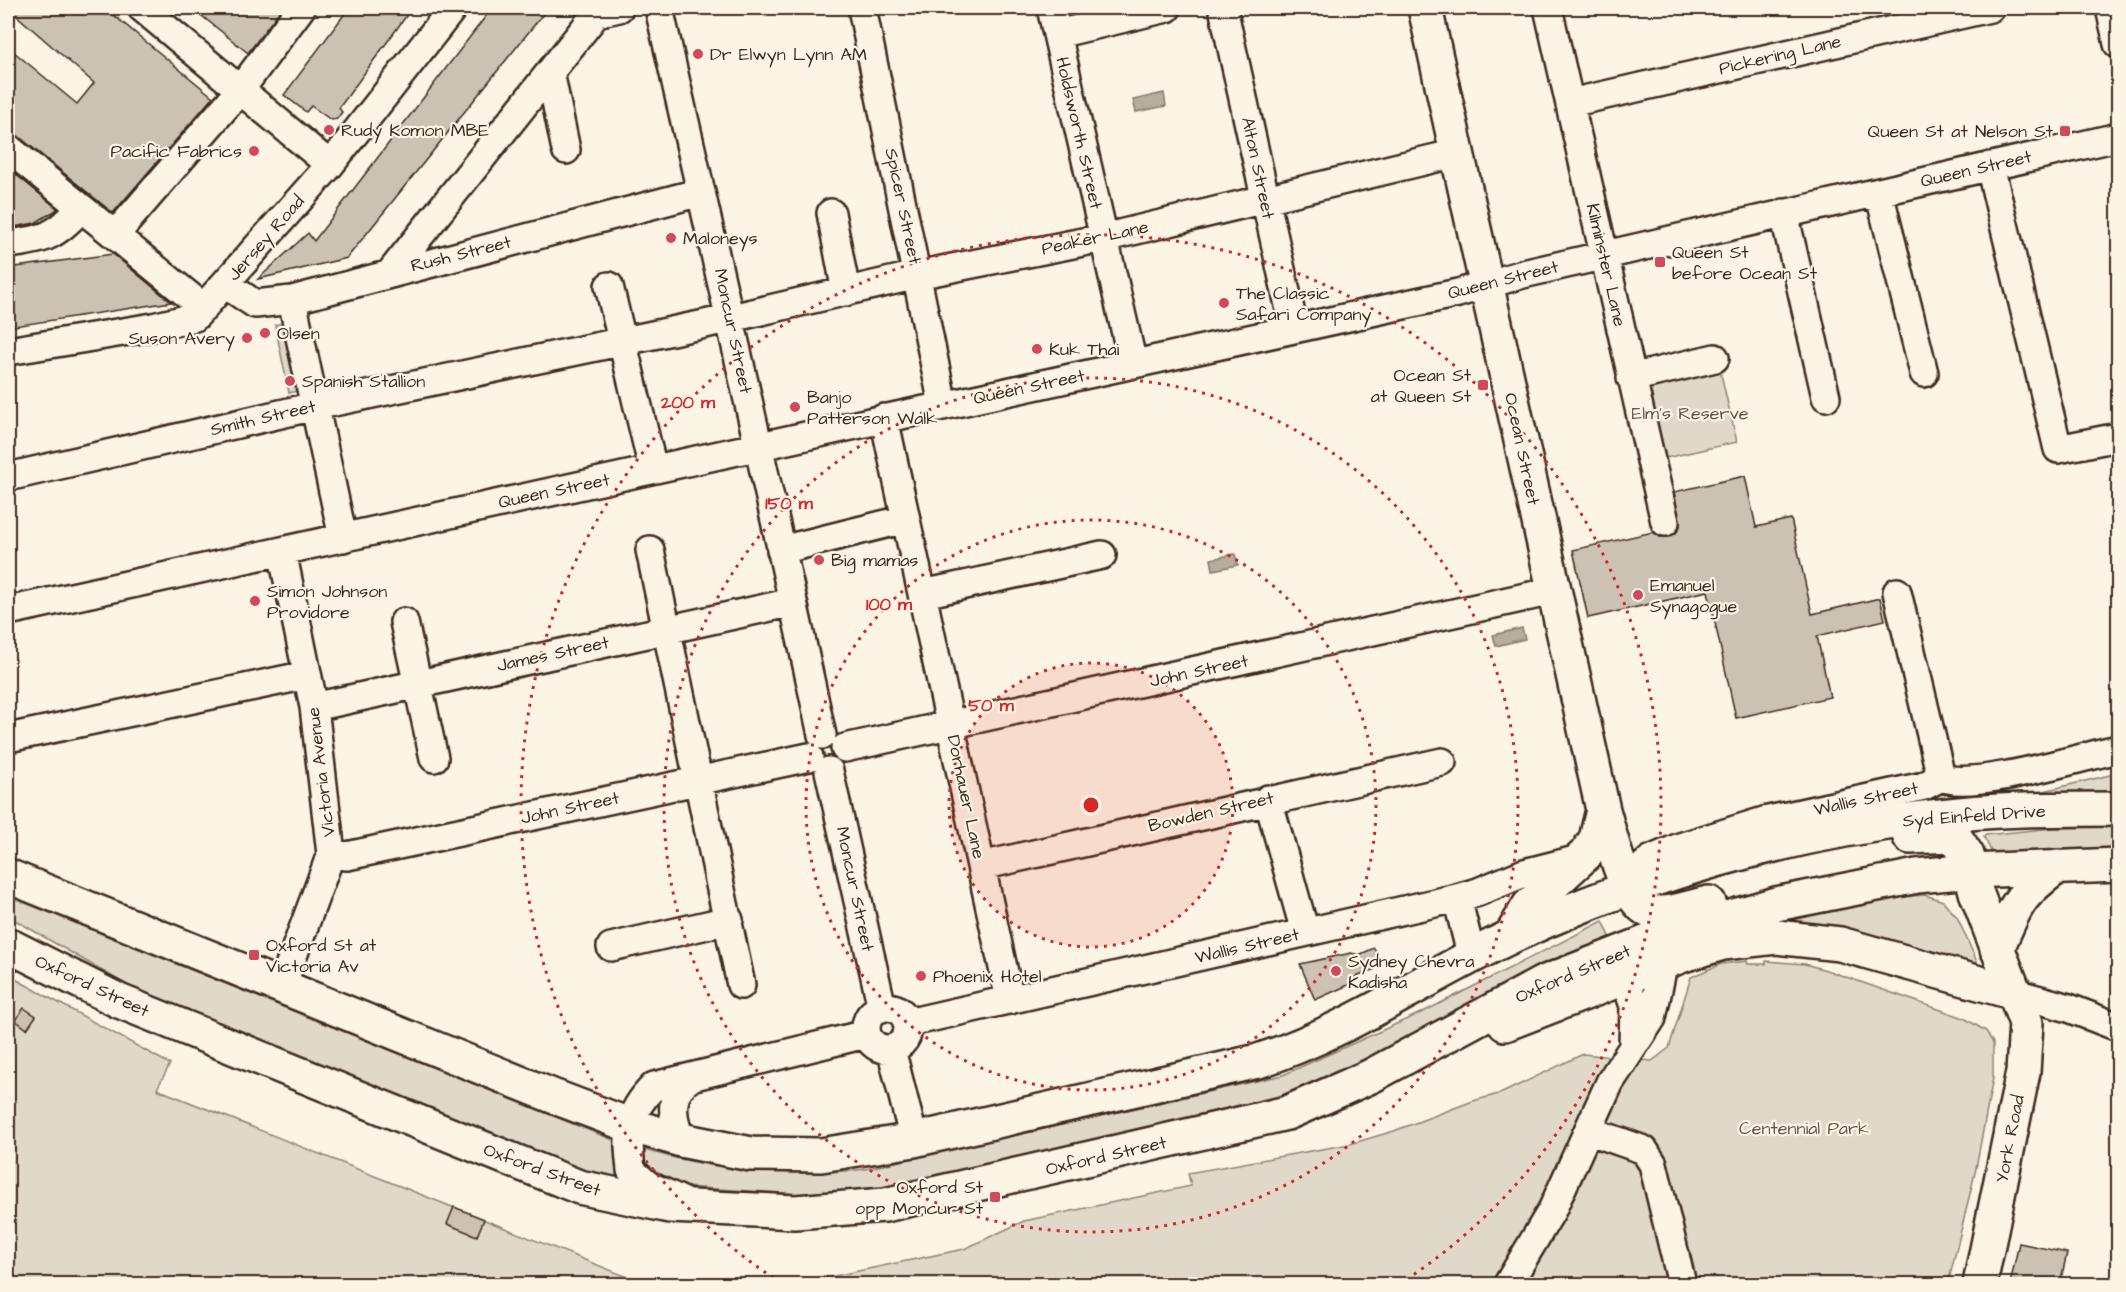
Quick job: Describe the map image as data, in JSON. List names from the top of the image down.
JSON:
{
  "streets": {
    "main road": [
      "Ocean Street",
      "Syd Einfeld Drive",
      "Oxford Street",
      "York Road"
    ],
    "street": [
      "Pickering Lane",
      "Holdsworth Street",
      "Alton Street",
      "Queen Street",
      "Spicer Street",
      "Jersey Road",
      "Peaker Lane",
      "Rush Street",
      "Kilminster Lane",
      "Moncur Street",
      "Smith Street",
      "James Street",
      "John Street",
      "Victoria Avenue",
      "Dorhauer Lane",
      "Wallis Street",
      "Bowden Street"
    ]
  },
  "crossings": [
    ["Pickering Lane", "Kilminster Lane"],
    ["Holdsworth Street", "Queen Street"],
    ["Holdsworth Street", "Peaker Lane"],
    ["Alton Street", "Queen Street"],
    ["Alton Street", "Peaker Lane"],
    ["Queen Street", "Spicer Street"],
    ["Queen Street", "Kilminster Lane"],
    ["Queen Street", "Moncur Street"],
    ["Queen Street", "Ocean Street"],
    ["Queen Street", "Victoria Avenue"],
    ["Queen Street", "Dorhauer Lane"],
    ["Spicer Street", "Peaker Lane"],
    ["Jersey Road", "Rush Street"],
    ["Peaker Lane", "Moncur Street"],
    ["Peaker Lane", "Smith Street"],
    ["Peaker Lane", "Ocean Street"],
    ["Rush Street", "Moncur Street"],
    ["Moncur Street", "Smith Street"],
    ["Moncur Street", "James Street"],
    ["Moncur Street", "John Street"],
    ["Moncur Street", "Wallis Street"],
    ["Ocean Street", "John Street"],
    ["Ocean Street", "Wallis Street"],
    ["Ocean Street", "Oxford Street"],
    ["James Street", "Victoria Avenue"],
    ["John Street", "Victoria Avenue"],
    ["John Street", "Dorhauer Lane"],
    ["Dorhauer Lane", "Wallis Street"],
    ["Dorhauer Lane", "Bowden Street"]
  ],
  "parks": ["Elm's Reserve", "Centennial Park"],
  "places": {
    "other": [
      "Dr Elwyn Lynn AM",
      "Rudy Komon MBE",
      "Pacific Fabrics",
      "Maloneys",
      "The Classic Safari Company",
      "Olsen",
      "Suson Avery",
      "Kuk Thai",
      "Spanish Stallion",
      "Banjo Patterson Walk",
      "Big mamas",
      "Emanuel Synagogue",
      "Simon Johnson Providore",
      "Sydney Chevra Kadisha",
      "Phoenix Hotel"
    ],
    "transit": [
      "Queen St at Nelson St",
      "Queen St before Ocean St",
      "Ocean St at Queen St",
      "Oxford St at Victoria Av",
      "Oxford St opp Moncur St"
    ]
  },
  "rings": [
    "200 m",
    "150 m",
    "100 m",
    "50 m"
  ]
}
